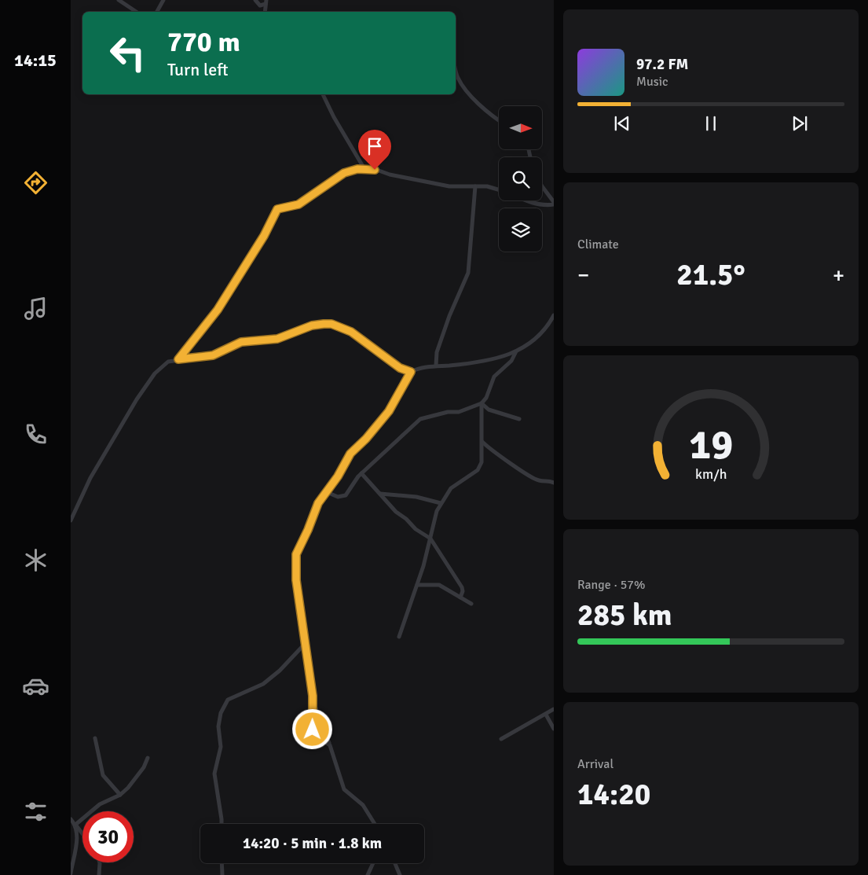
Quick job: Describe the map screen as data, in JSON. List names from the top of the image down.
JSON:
{
  "north": "right",
  "page": {
    "tabs": "14:15",
    "turn": ["770 m", "Turn left"],
    "song": ["97.2 FM", "Music"],
    "tile": [
      "Climate",
      ["Range · 57%", "285 km"],
      ["Arrival", "14:20"]
    ],
    "heat": ["−", "21.5°", "+"],
    "limit": "30",
    "trip": "14:20 · 5 min · 1.8 km",
    "gauge": ["19", "km/h"]
  }
}
